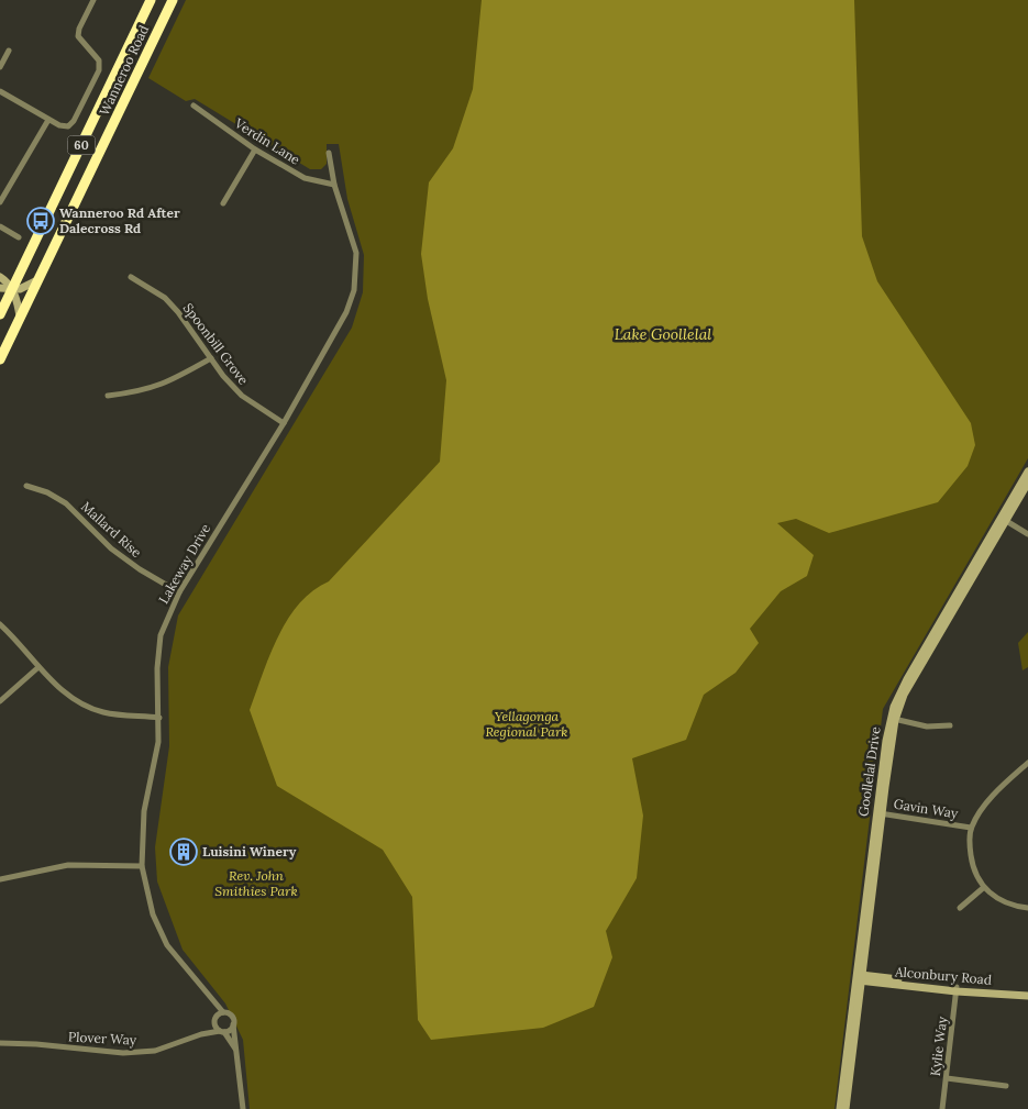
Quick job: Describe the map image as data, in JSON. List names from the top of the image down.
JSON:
{
  "streets": {
    "highway": ["Wanneroo Road", "60"],
    "street": [
      "Verdin Lane",
      "Spoonbill Grove",
      "Mallard Rise",
      "Lakeway Drive",
      "Goollelal Drive",
      "Gavin Way",
      "Alconbury Road",
      "Plover Way",
      "Kylie Way"
    ]
  },
  "crossings": [
    ["Verdin Lane", "Lakeway Drive"],
    ["Spoonbill Grove", "Lakeway Drive"],
    ["Mallard Rise", "Lakeway Drive"],
    ["Lakeway Drive", "Plover Way"],
    ["Goollelal Drive", "Gavin Way"],
    ["Goollelal Drive", "Alconbury Road"],
    ["Alconbury Road", "Kylie Way"]
  ],
  "water": ["Lake Goollelal"],
  "parks": ["Yellagonga Regional Park", "Rev. John Smithies Park"],
  "places": {
    "bus stop": ["Wanneroo Rd After Dalecross Rd"],
    "building": ["Luisini Winery"]
  }
}
